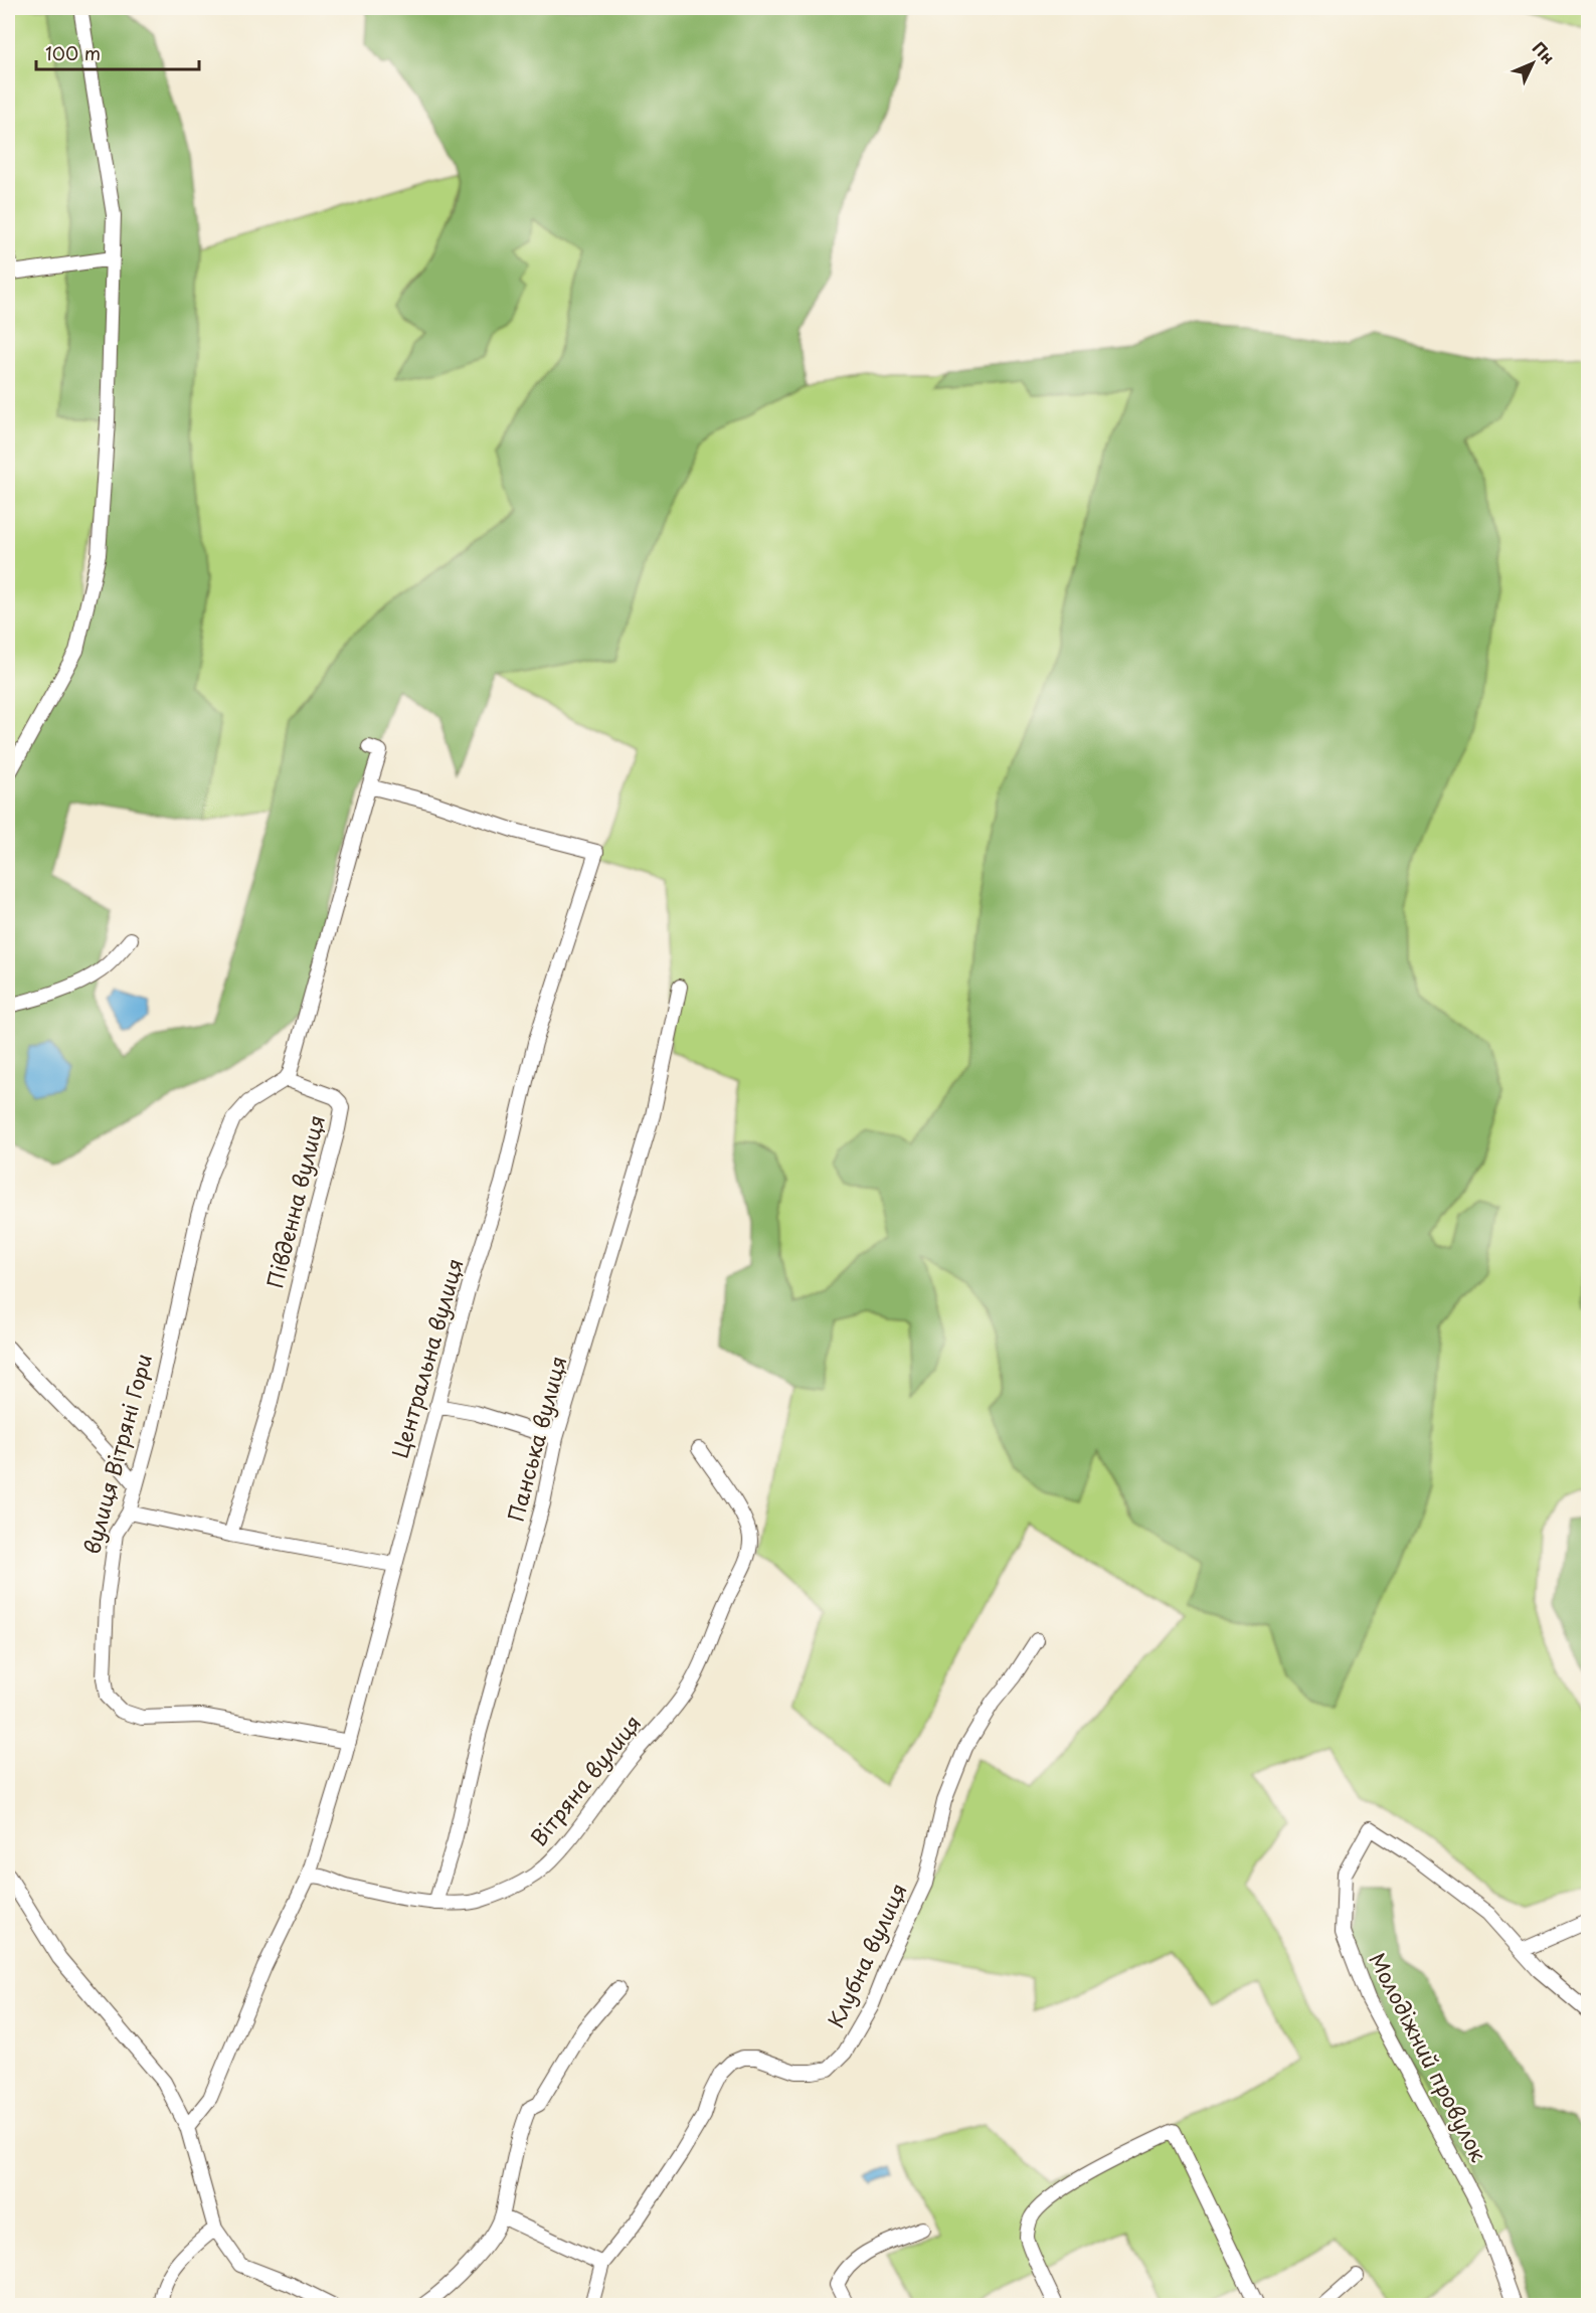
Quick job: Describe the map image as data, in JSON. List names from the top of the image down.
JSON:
{
  "streets": {
    "street": [
      "Південна вулиця",
      "Центральна вулиця",
      "Панська вулиця",
      "вулиця Вітряні Гори",
      "Вітряна вулиця",
      "Клубна вулиця",
      "Молодіжний провулок"
    ]
  },
  "crossings": [
    ["Південна вулиця", "вулиця Вітряні Гори"],
    ["Центральна вулиця", "вулиця Вітряні Гори"],
    ["Центральна вулиця", "Вітряна вулиця"],
    ["Панська вулиця", "Вітряна вулиця"]
  ],
  "scale_bar": "100 m",
  "north": "top right"
}
